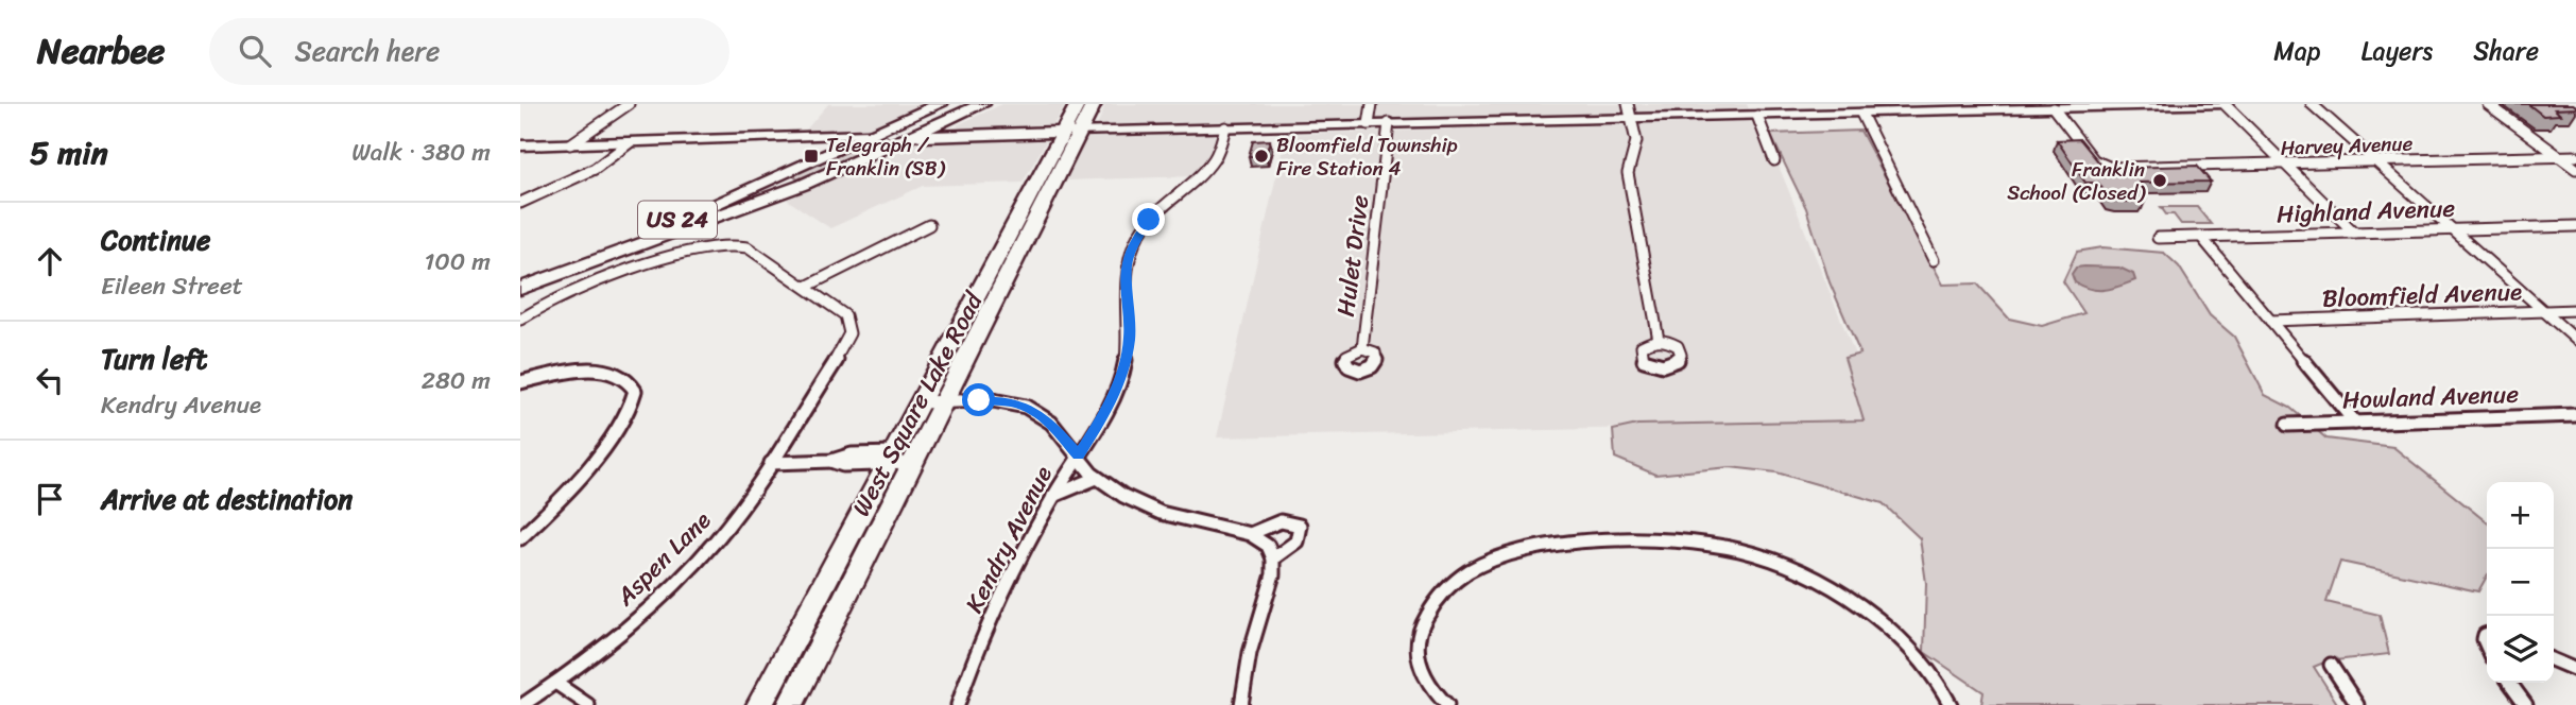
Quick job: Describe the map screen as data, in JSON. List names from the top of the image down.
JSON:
{
  "streets": {
    "highway": ["US 24", "West Square Lake Road"],
    "street": [
      "Harvey Avenue",
      "Highland Avenue",
      "Hulet Drive",
      "Bloomfield Avenue",
      "Howland Avenue",
      "Kendry Avenue",
      "Aspen Lane"
    ]
  },
  "places": {
    "transit": ["Telegraph / Franklin (SB)"],
    "other": ["Bloomfield Township Fire Station 4", "Franklin School (Closed)"]
  },
  "page": {
    "header": "Nearbee",
    "search": "Search here",
    "nav": ["Map", "Layers", "Share"],
    "heading": ["5 min", "Walk · 380 m"],
    "list": [
      ["Continue", "Eileen Street", "100 m"],
      ["Turn left", "Kendry Avenue", "280 m"],
      "Arrive at destination"
    ],
    "map_buttons": ["+", "−"]
  }
}
